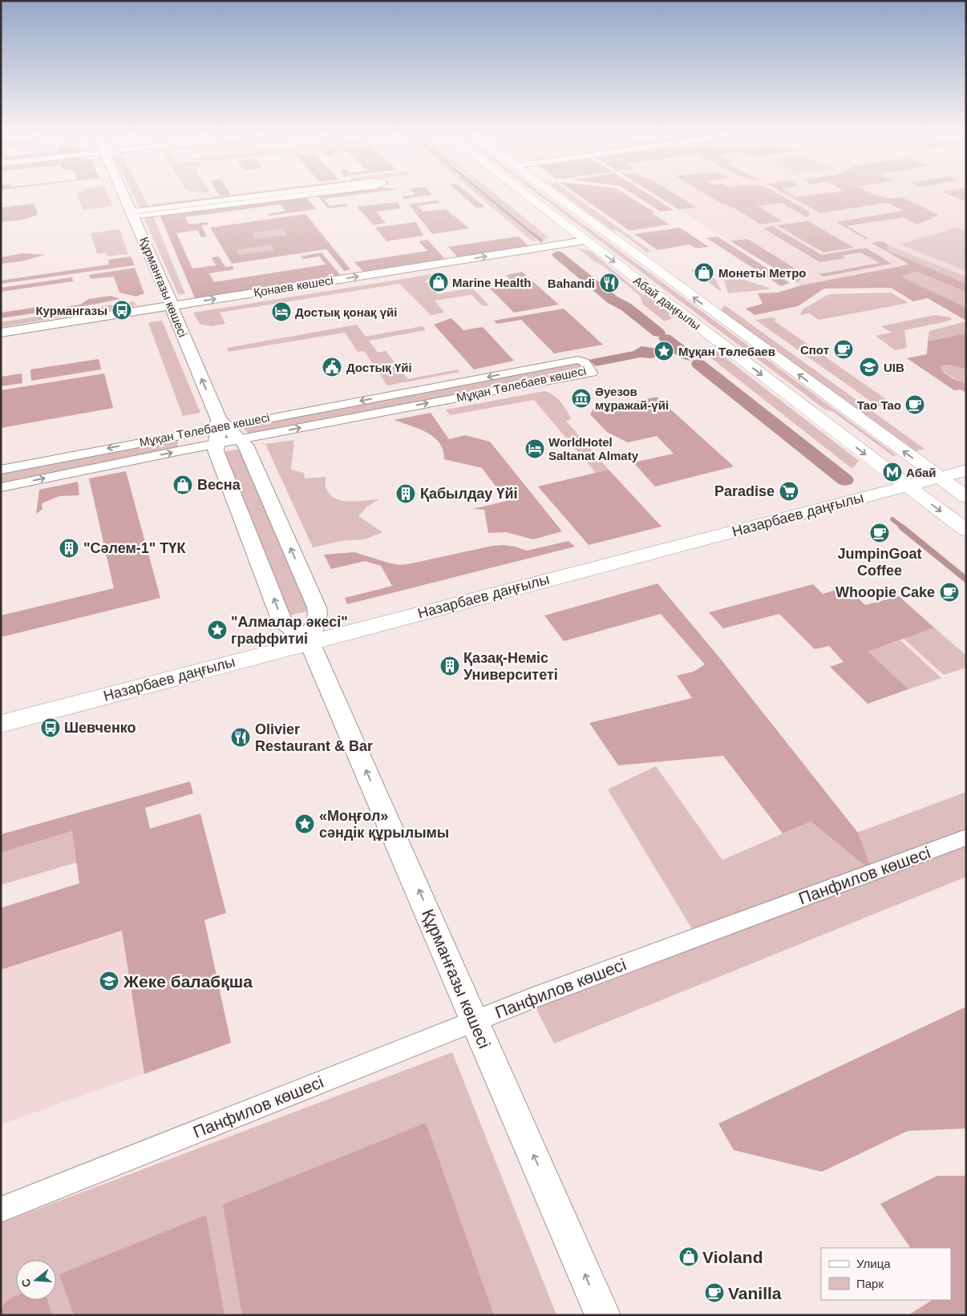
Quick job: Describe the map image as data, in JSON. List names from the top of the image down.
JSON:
{
  "streets": {
    "main road": ["Абай даңғылы", "Назарбаев даңғылы"],
    "street": [
      "Қонаев көшесі",
      "Құрманғазы көшесі",
      "Мұқан Төлебаев көшесі",
      "Панфилов көшесі"
    ]
  },
  "crossings": [
    ["Қонаев көшесі", "Құрманғазы көшесі"],
    ["Қонаев көшесі", "Абай даңғылы"],
    ["Құрманғазы көшесі", "Мұқан Төлебаев көшесі"],
    ["Құрманғазы көшесі", "Назарбаев даңғылы"],
    ["Құрманғазы көшесі", "Панфилов көшесі"],
    ["Абай даңғылы", "Назарбаев даңғылы"]
  ],
  "one_way": ["Құрманғазы көшесі"],
  "places": {
    "shop": [
      "Монеты Метро",
      "Marine Health",
      "Весна",
      "Violand"
    ],
    "restaurant": ["Bahandi", "Olivier Restaurant & Bar"],
    "bus stop": ["Курмангазы", "Шевченко"],
    "hotel": ["Достық қонақ үйі", "WorldHotel Saltanat Almaty"],
    "cafe": [
      "Спот",
      "Tao Tao",
      "JumpinGoat Coffee",
      "Whoopie Cake",
      "Vanilla"
    ],
    "place": ["Мұқан Төлебаев", "\"Алмалар әкесі\" граффитиі", "«Моңғол» сәндік құрылымы"],
    "public building": ["Достық Үйі"],
    "school or university": ["UIB", "Жеке балабқша"],
    "museum": ["Әуезов мұражай-үйі"],
    "metro station": ["Абай"],
    "supermarket": ["Paradise"],
    "building": ["Қабылдау Үйі", "\"Сәлем-1\" ТҮК", "Қазақ-Неміс Университеті"]
  },
  "legend": ["Улица", "Парк"],
  "north": "left"
}
